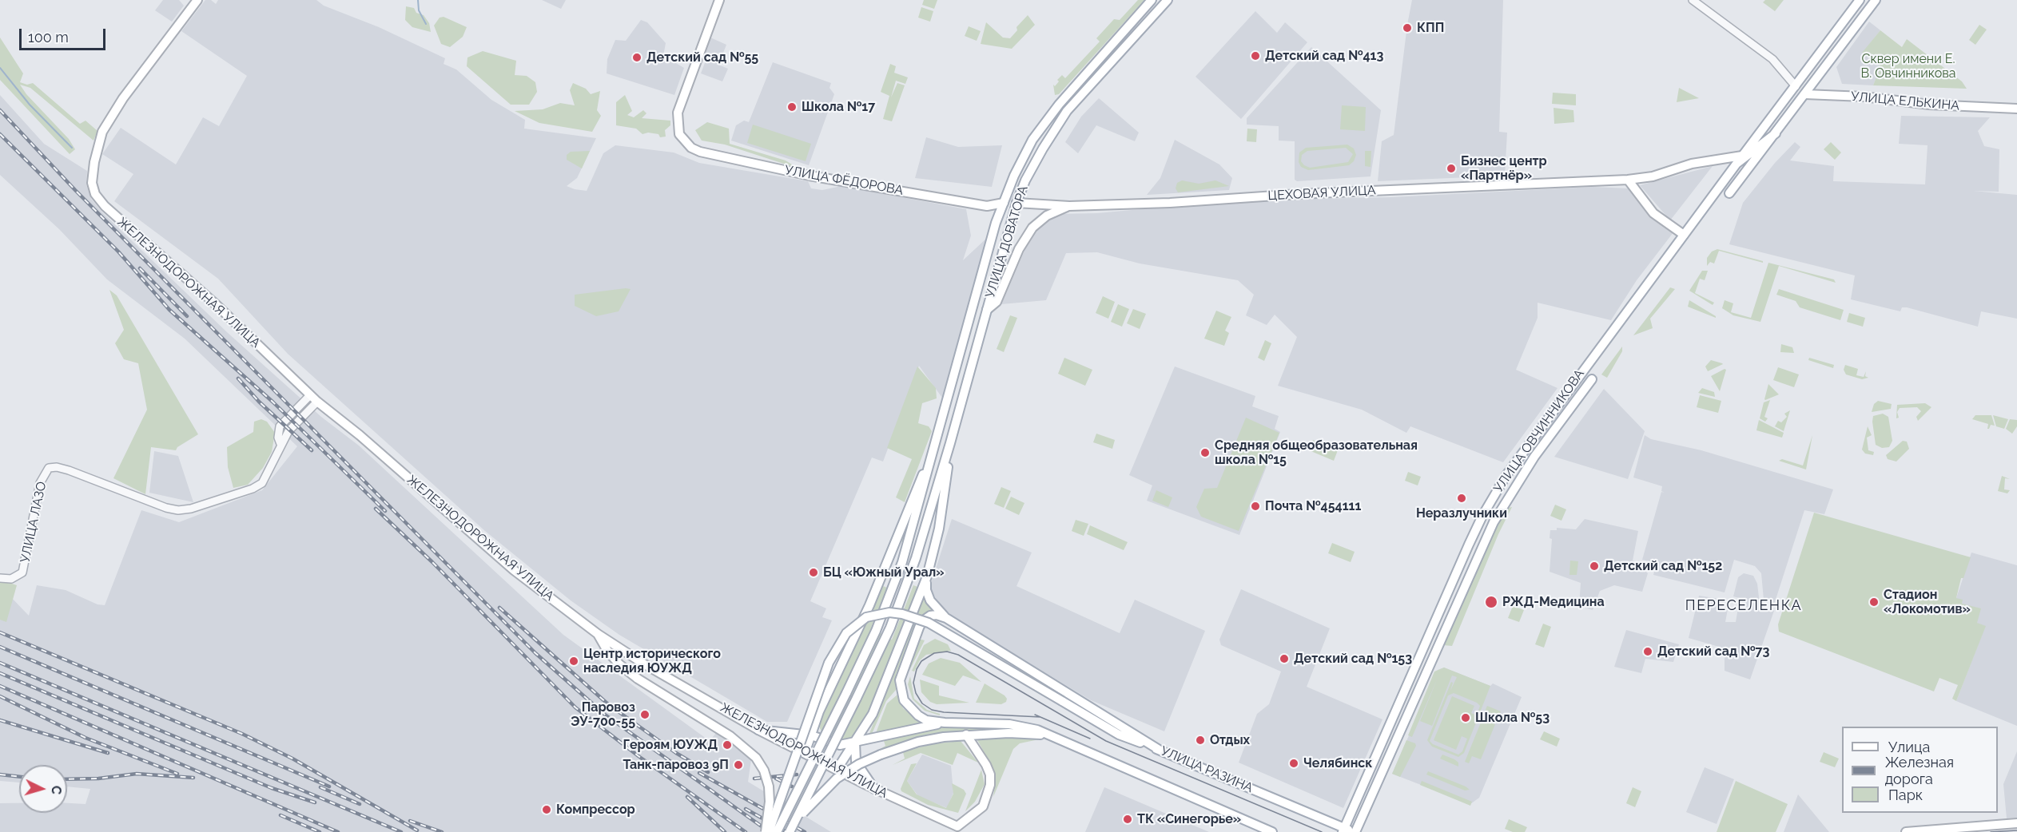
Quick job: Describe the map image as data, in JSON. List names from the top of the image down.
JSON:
{
  "streets": {
    "main road": [
      "УЛИЦА ЕЛЬКИНА",
      "УЛИЦА ФЁДОРОВА",
      "ЦЕХОВАЯ УЛИЦА",
      "УЛИЦА ДОВАТОРА",
      "ЖЕЛЕЗНОДОРОЖНАЯ УЛИЦА",
      "УЛИЦА ОВЧИННИКОВА",
      "УЛИЦА РАЗИНА"
    ],
    "street": ["УЛИЦА ЛАЗО"]
  },
  "crossings": [
    ["УЛИЦА ФЁДОРОВА", "ЦЕХОВАЯ УЛИЦА"],
    ["УЛИЦА ФЁДОРОВА", "УЛИЦА ДОВАТОРА"],
    ["ЦЕХОВАЯ УЛИЦА", "УЛИЦА ДОВАТОРА"],
    ["ЦЕХОВАЯ УЛИЦА", "УЛИЦА ОВЧИННИКОВА"],
    ["ЖЕЛЕЗНОДОРОЖНАЯ УЛИЦА", "УЛИЦА ЛАЗО"],
    ["УЛИЦА ОВЧИННИКОВА", "УЛИЦА РАЗИНА"]
  ],
  "districts": ["ПЕРЕСЕЛЕНКА"],
  "parks": ["Сквер имени Е. В. Овчинникова"],
  "places": [
    "КПП",
    "Детский сад №413",
    "Детский сад №55",
    "Школа №17",
    "Бизнес центр «Партнёр»",
    "Средняя общеобразовательная школа №15",
    "Неразлучники",
    "Почта №454111",
    "Детский сад №152",
    "БЦ «Южный Урал»",
    "РЖД-Медицина",
    "Стадион «Локомотив»",
    "Детский сад №73",
    "Детский сад №153",
    "Центр исторического наследия ЮУЖД",
    "Паровоз ЭУ-700-55",
    "Школа №53",
    "Отдых",
    "Героям ЮУЖД",
    "Челябинск",
    "Танк-паровоз 9П",
    "Компрессор",
    "ТК «Синегорье»"
  ],
  "legend": ["Улица", "Железная дорога", "Парк"],
  "scale_bar": "100 m",
  "north": "right"
}
